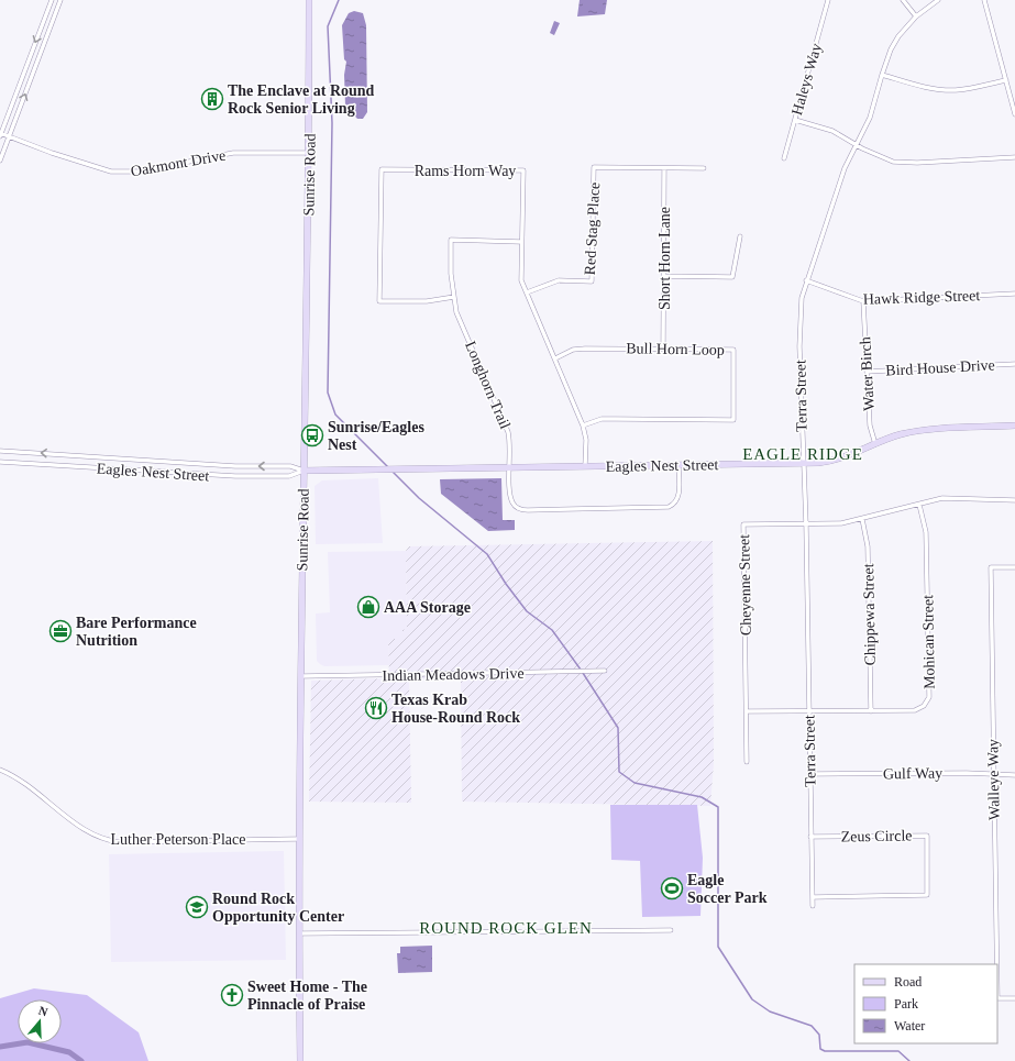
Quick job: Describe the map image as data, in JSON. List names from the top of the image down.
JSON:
{
  "streets": {
    "main road": ["Sunrise Road", "Eagles Nest Street"],
    "street": [
      "Haleys Way",
      "Oakmont Drive",
      "Rams Horn Way",
      "Red Stag Place",
      "Short Horn Lane",
      "Hawk Ridge Street",
      "Bull Horn Loop",
      "Bird House Drive",
      "Water Birch",
      "Longhorn Trail",
      "Terra Street",
      "Cheyenne Street",
      "Chippewa Street",
      "Mohican Street",
      "Indian Meadows Drive",
      "Gulf Way",
      "Walleye Way",
      "Zeus Circle",
      "Luther Peterson Place"
    ]
  },
  "crossings": [
    ["Oakmont Drive", "Sunrise Road"],
    ["Rams Horn Way", "Red Stag Place"],
    ["Rams Horn Way", "Bull Horn Loop"],
    ["Rams Horn Way", "Longhorn Trail"],
    ["Rams Horn Way", "Eagles Nest Street"],
    ["Sunrise Road", "Eagles Nest Street"],
    ["Sunrise Road", "Indian Meadows Drive"],
    ["Sunrise Road", "Luther Peterson Place"],
    ["Red Stag Place", "Short Horn Lane"],
    ["Short Horn Lane", "Bull Horn Loop"],
    ["Hawk Ridge Street", "Water Birch"],
    ["Hawk Ridge Street", "Terra Street"],
    ["Bird House Drive", "Water Birch"],
    ["Water Birch", "Eagles Nest Street"],
    ["Longhorn Trail", "Eagles Nest Street"],
    ["Terra Street", "Eagles Nest Street"],
    ["Terra Street", "Cheyenne Street"],
    ["Terra Street", "Mohican Street"],
    ["Terra Street", "Gulf Way"],
    ["Terra Street", "Zeus Circle"],
    ["Cheyenne Street", "Chippewa Street"],
    ["Cheyenne Street", "Mohican Street"],
    ["Chippewa Street", "Mohican Street"],
    ["Gulf Way", "Walleye Way"]
  ],
  "districts": ["EAGLE RIDGE", "ROUND ROCK GLEN"],
  "places": {
    "building": ["The Enclave at Round Rock Senior Living"],
    "bus stop": ["Sunrise/Eagles Nest"],
    "shop": ["AAA Storage"],
    "office": ["Bare Performance Nutrition"],
    "restaurant": ["Texas Krab House-Round Rock"],
    "sports": ["Eagle Soccer Park"],
    "school or university": ["Round Rock Opportunity Center"],
    "church": ["Sweet Home - The Pinnacle of Praise"]
  },
  "legend": ["Road", "Park", "Water"],
  "north": "top"
}
